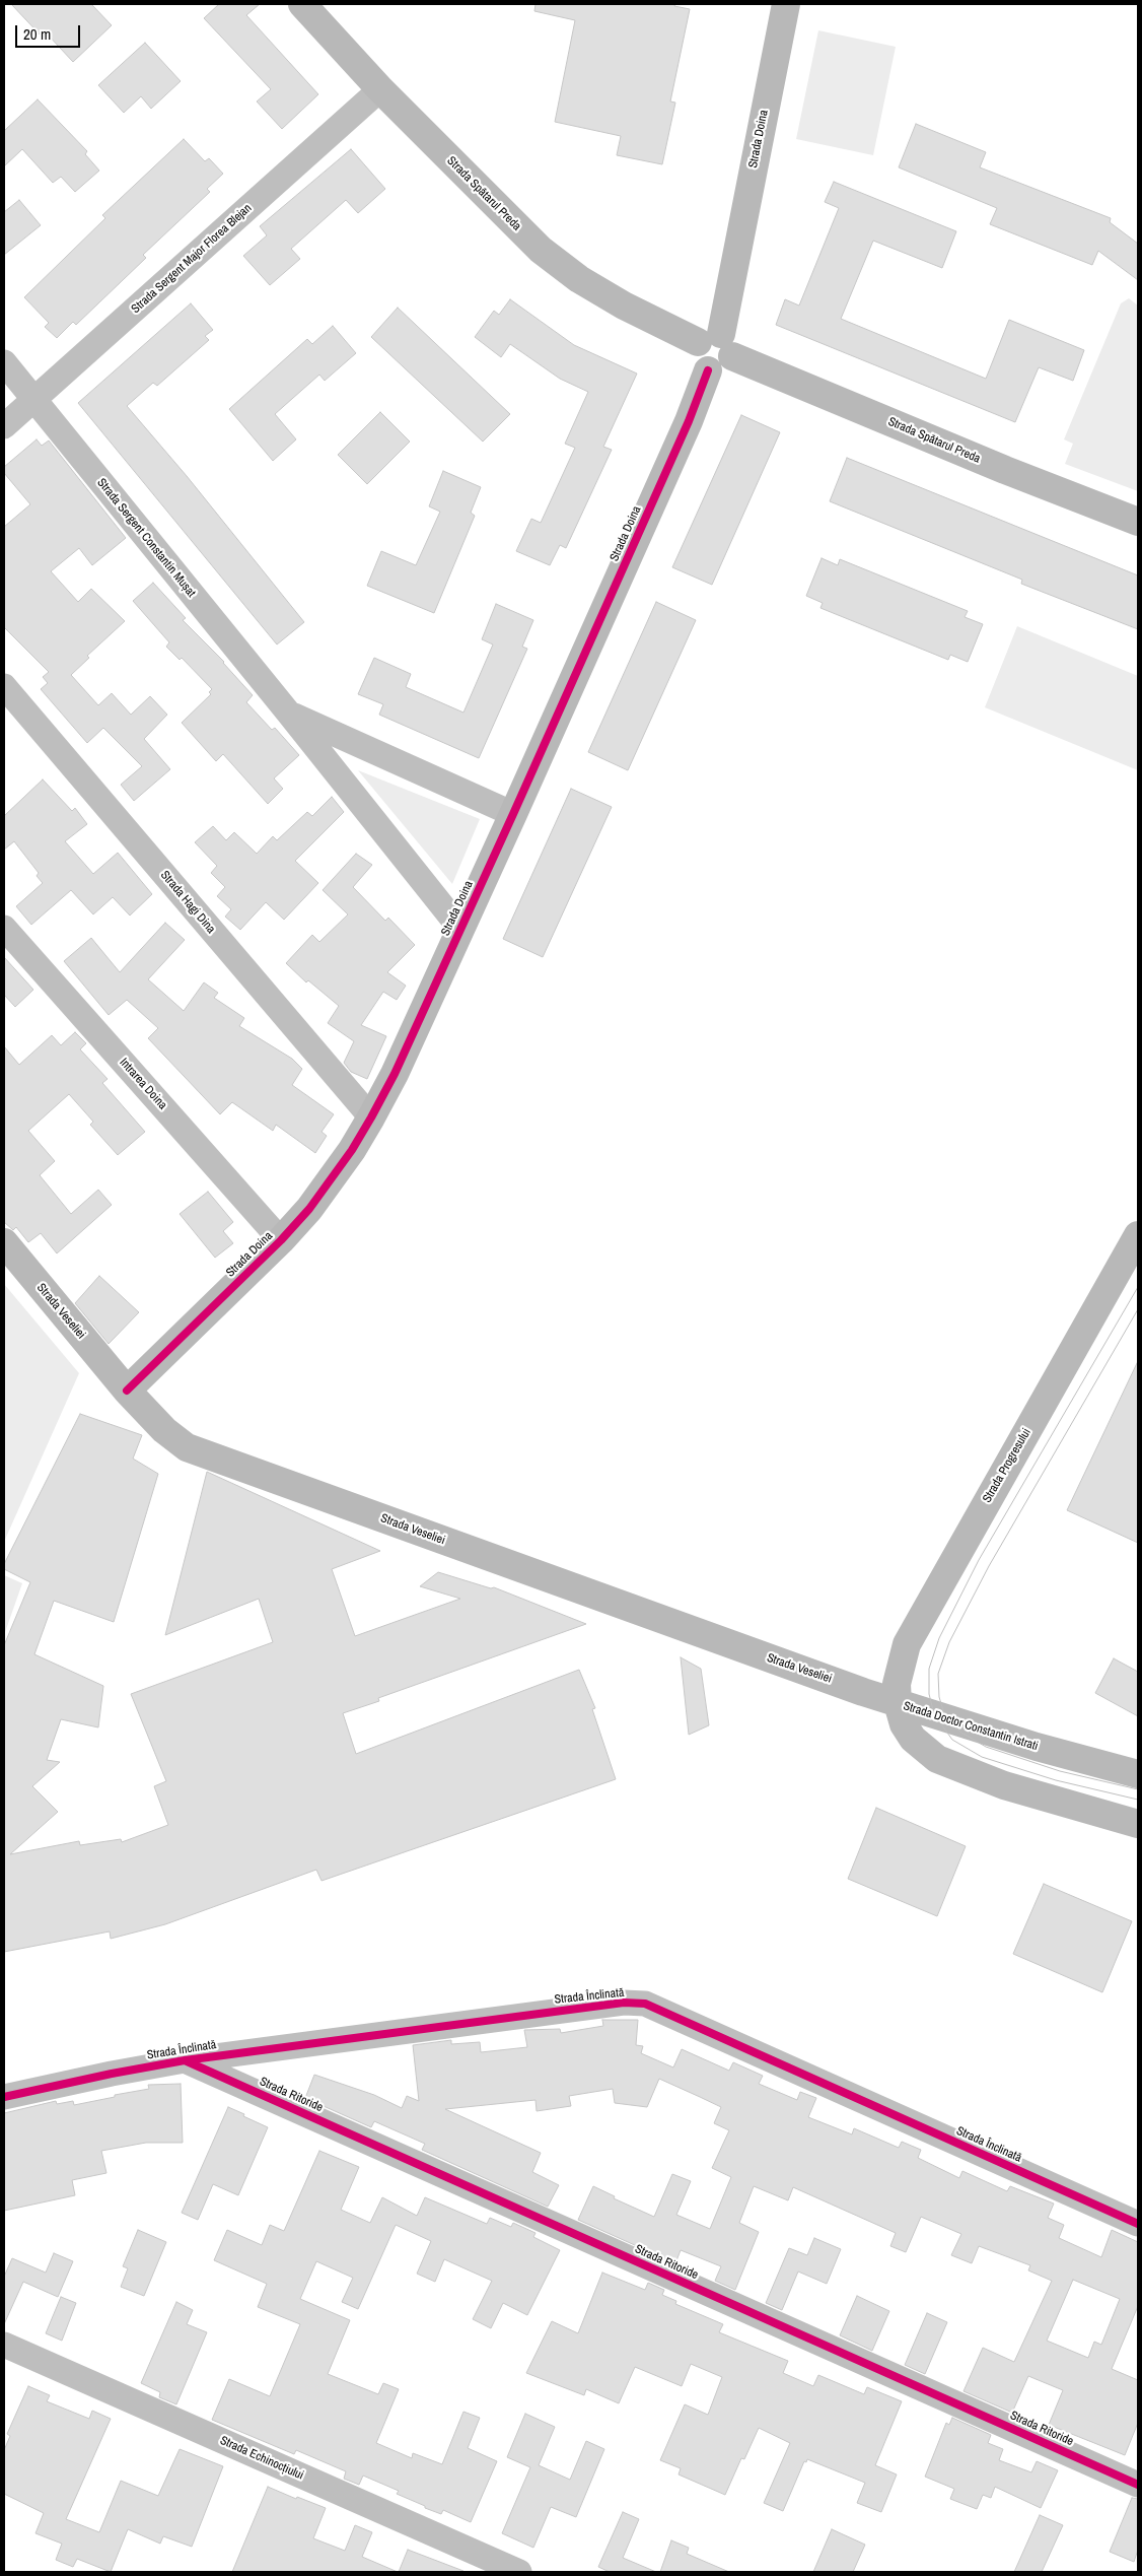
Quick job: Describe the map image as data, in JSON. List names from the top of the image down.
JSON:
{
  "streets": {
    "street": [
      "Strada Doina",
      "Strada Spătarul Preda",
      "Strada Sergent Major Florea Blejan",
      "Strada Sergent Constantin Mușat",
      "Strada Hagi Dina",
      "Intrarea Doina",
      "Strada Veseliei",
      "Strada Progresului",
      "Strada Doctor Constantin Istrati",
      "Strada Înclinată",
      "Strada Ritoride",
      "Strada Echinocțiului"
    ]
  },
  "crossings": [
    ["Strada Doina", "Strada Spătarul Preda"],
    ["Strada Doina", "Strada Sergent Constantin Mușat"],
    ["Strada Doina", "Strada Hagi Dina"],
    ["Strada Doina", "Intrarea Doina"],
    ["Strada Doina", "Strada Veseliei"],
    ["Strada Spătarul Preda", "Strada Sergent Major Florea Blejan"],
    ["Strada Sergent Major Florea Blejan", "Strada Sergent Constantin Mușat"],
    ["Strada Veseliei", "Strada Progresului"],
    ["Strada Veseliei", "Strada Doctor Constantin Istrati"],
    ["Strada Progresului", "Strada Doctor Constantin Istrati"],
    ["Strada Înclinată", "Strada Ritoride"]
  ],
  "scale_bar": "20 m"
}
